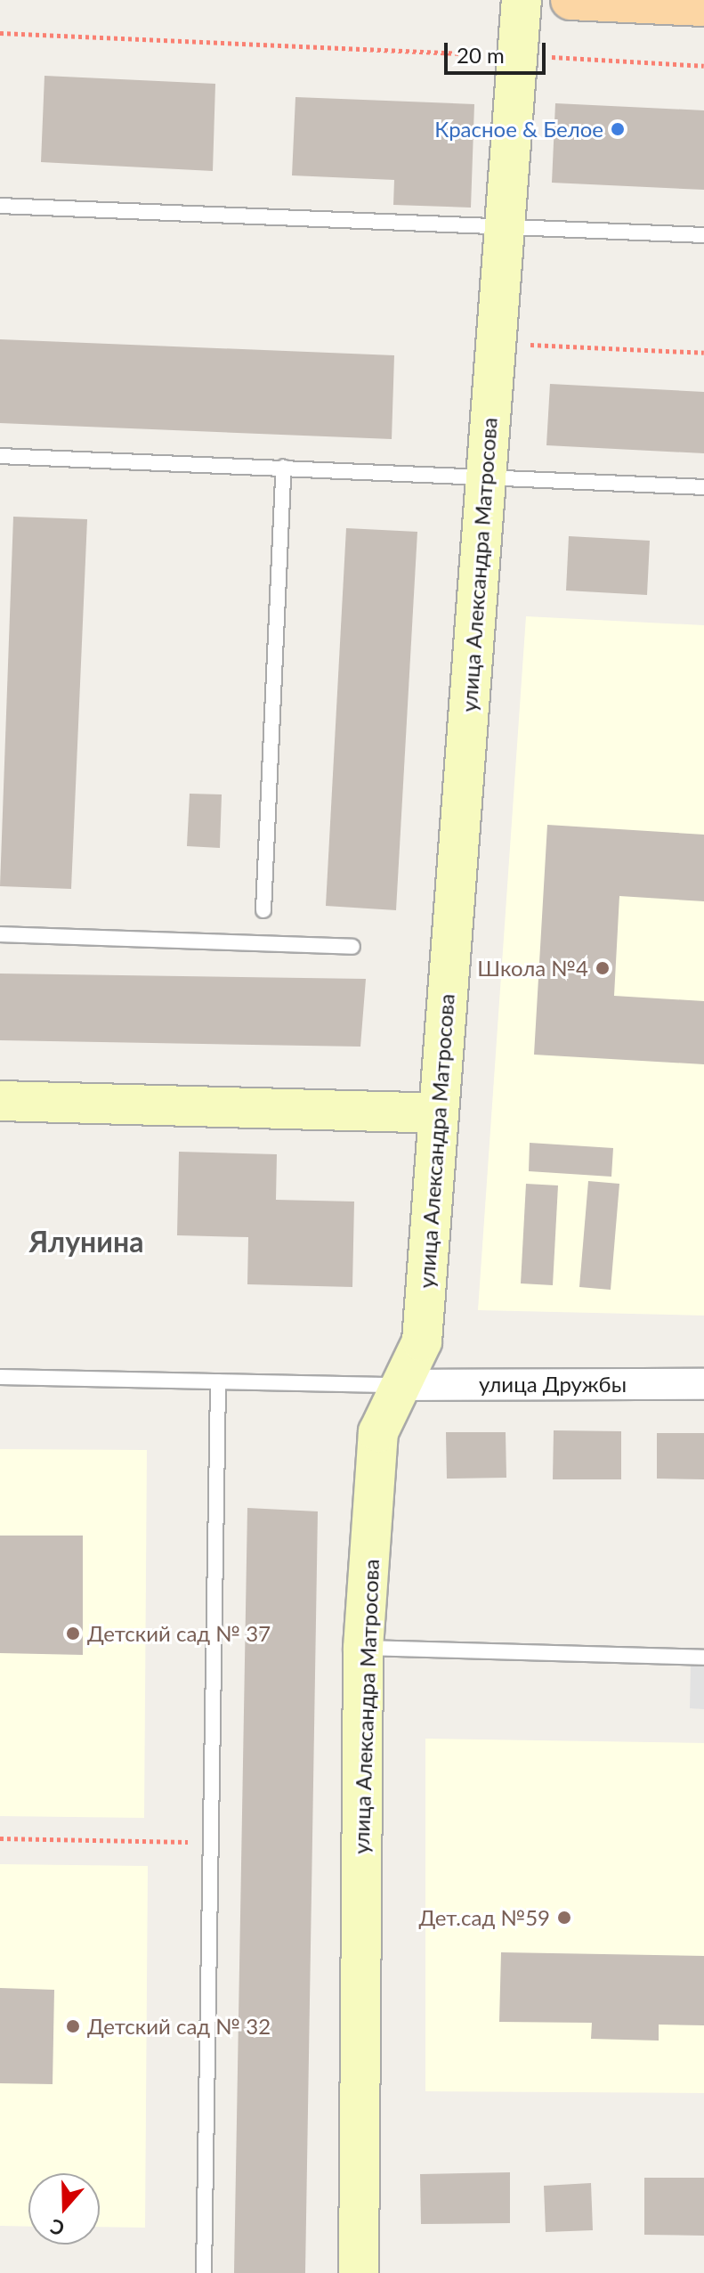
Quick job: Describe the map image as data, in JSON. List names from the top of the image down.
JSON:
{
  "streets": {
    "street": ["улица Александра Матросова", "улица Дружбы"]
  },
  "crossings": [
    ["улица Александра Матросова", "улица Дружбы"]
  ],
  "districts": ["Ялунина"],
  "places": [
    "Красное & Белое",
    "Школа №4",
    "Детский сад № 37",
    "Дет.сад №59",
    "Детский сад № 32"
  ],
  "scale_bar": "20 m",
  "north": "bottom"
}
